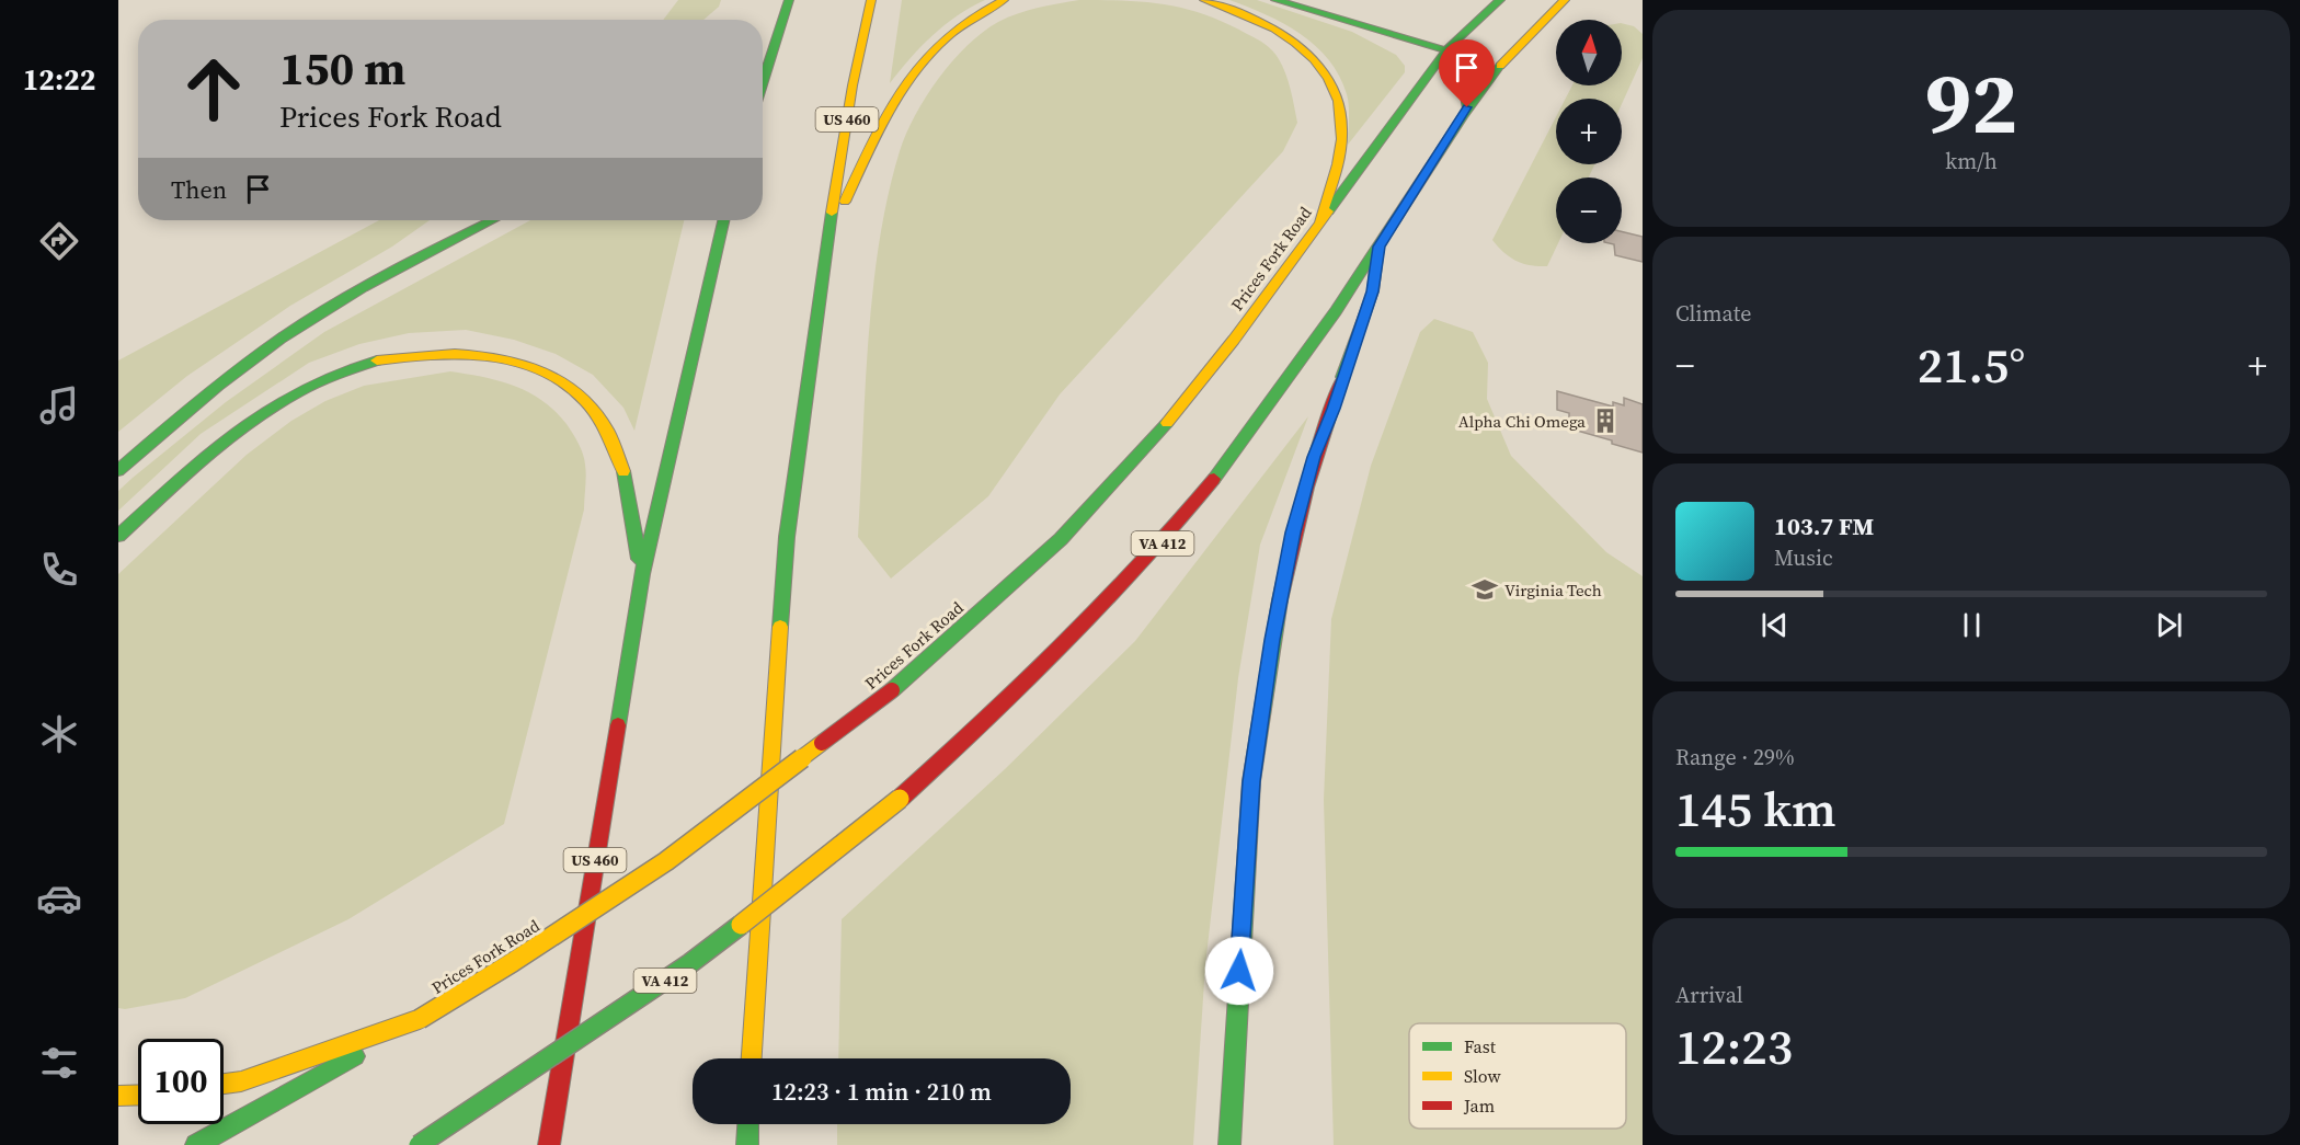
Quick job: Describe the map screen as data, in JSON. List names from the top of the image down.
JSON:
{
  "streets": {
    "main road": ["US 460", "Prices Fork Road", "VA 412"]
  },
  "places": {
    "building": ["Alpha Chi Omega"],
    "school or university": ["Virginia Tech"]
  },
  "legend": ["Fast", "Slow", "Jam"],
  "north": "top",
  "page": {
    "tabs": "12:22",
    "tile": [
      ["92", "km/h"],
      "Climate",
      ["Range · 29%", "145 km"],
      ["Arrival", "12:23"]
    ],
    "map_buttons": ["+", "−"],
    "turn": ["150 m", "Prices Fork Road"],
    "then": "Then",
    "heat": ["−", "21.5°", "+"],
    "song": ["103.7 FM", "Music"],
    "limit": "100",
    "trip": "12:23 · 1 min · 210 m"
  }
}
